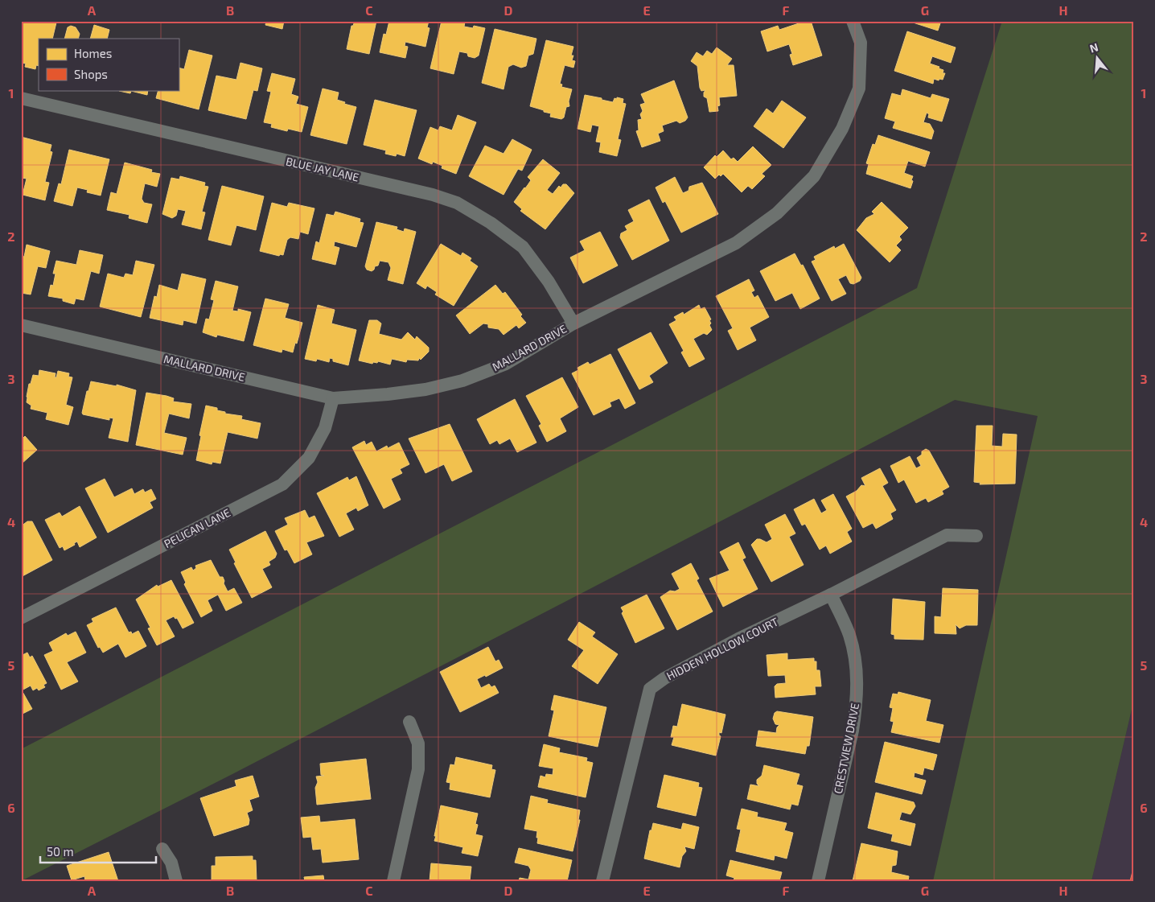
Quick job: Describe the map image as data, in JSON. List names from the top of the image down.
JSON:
{
  "streets": {
    "street": [
      "BLUE JAY LANE",
      "MALLARD DRIVE",
      "PELICAN LANE",
      "HIDDEN HOLLOW COURT",
      "CRESTVIEW DRIVE"
    ]
  },
  "crossings": [
    ["BLUE JAY LANE", "MALLARD DRIVE"],
    ["MALLARD DRIVE", "PELICAN LANE"],
    ["HIDDEN HOLLOW COURT", "CRESTVIEW DRIVE"]
  ],
  "legend": ["Homes", "Shops"],
  "scale_bar": "50 m",
  "north": "top",
  "grid": {
    "columns": [
      "A",
      "B",
      "C",
      "D",
      "E",
      "F",
      "G",
      "H"
    ],
    "rows": [
      "1",
      "2",
      "3",
      "4",
      "5",
      "6"
    ]
  }
}
